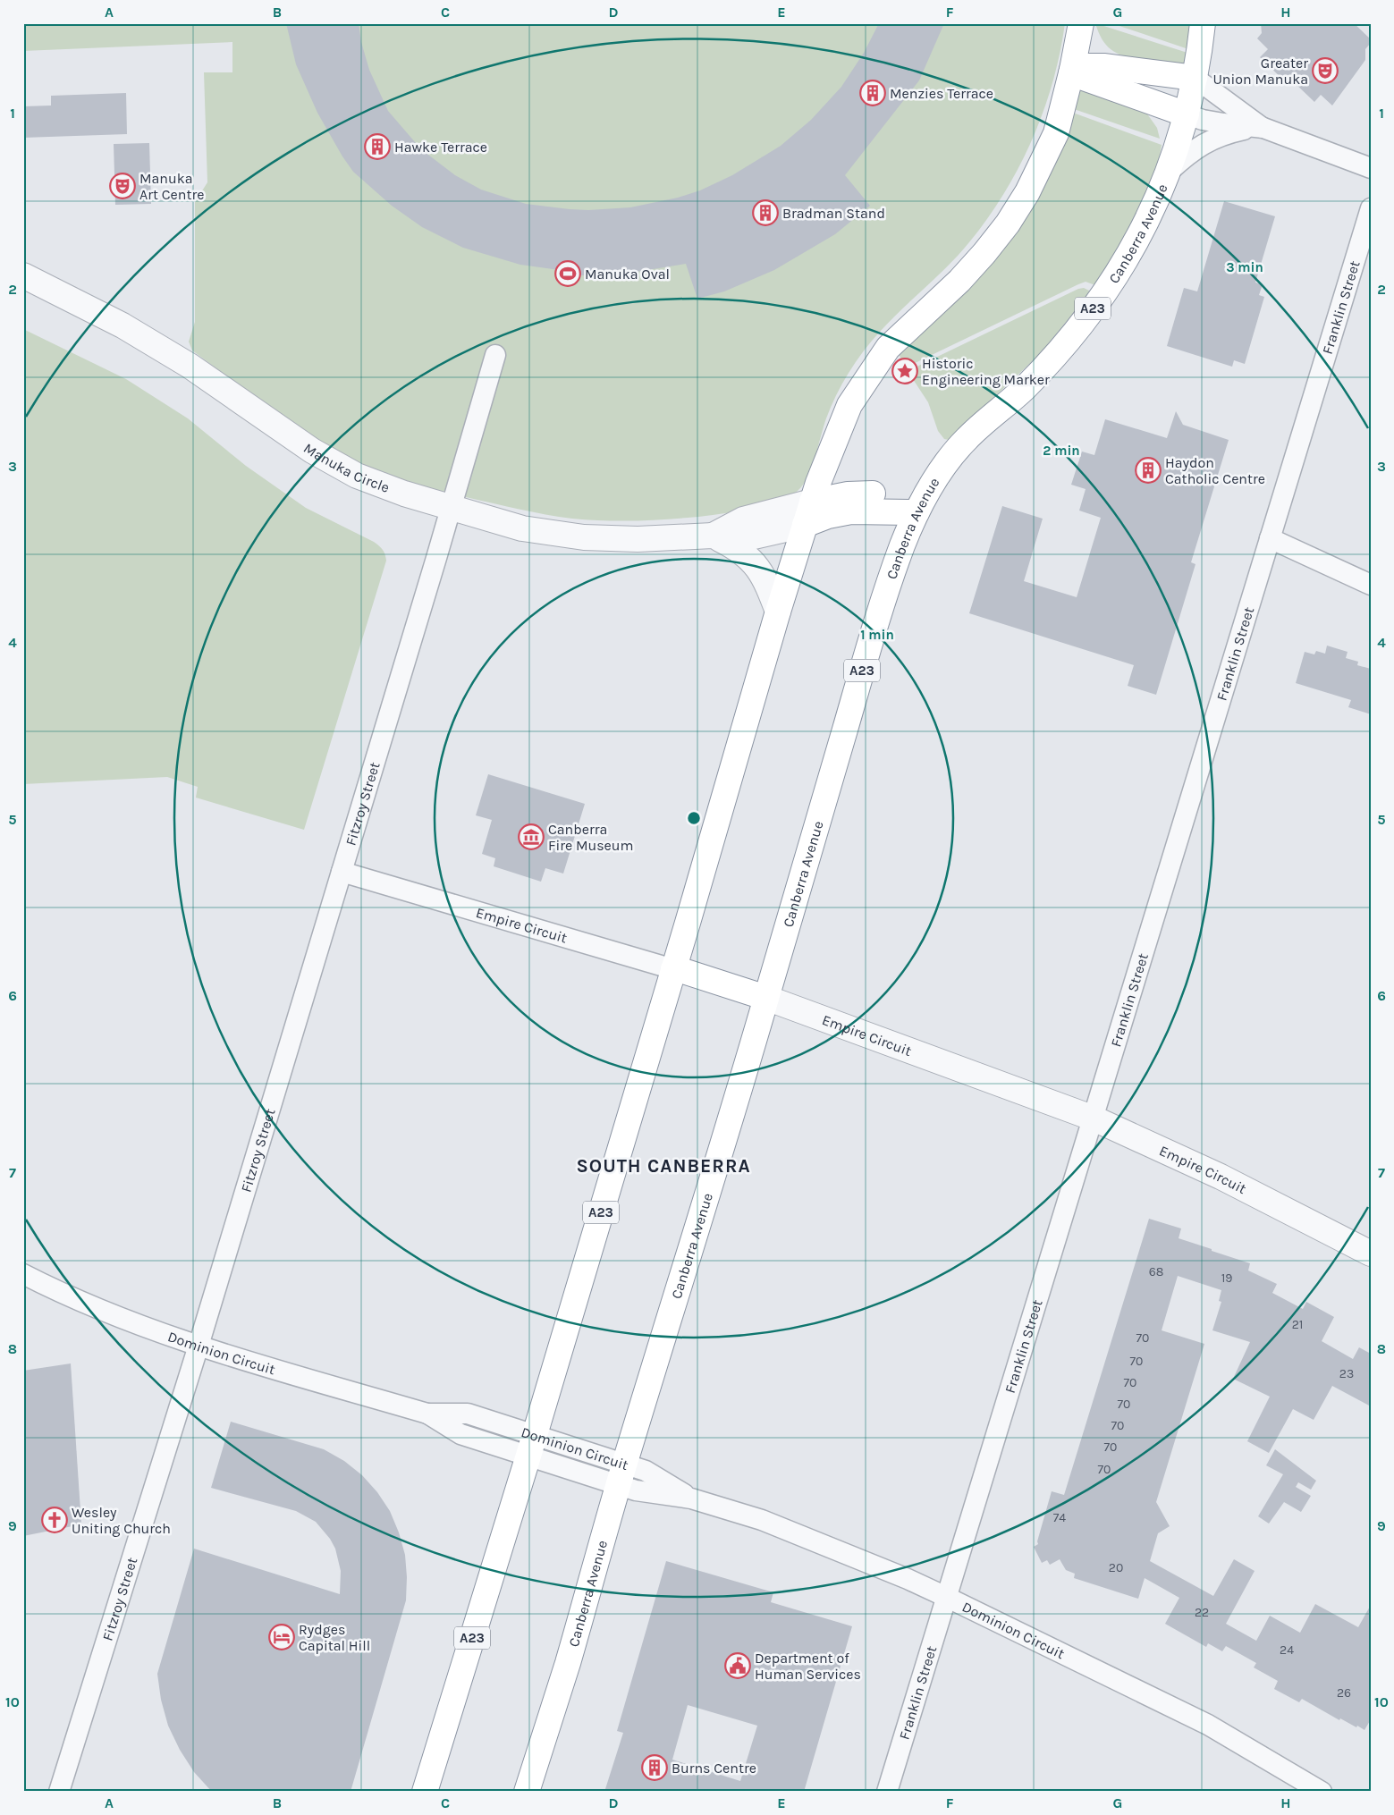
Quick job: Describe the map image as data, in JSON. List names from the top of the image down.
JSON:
{
  "streets": {
    "highway": ["Canberra Avenue", "A23", "Empire Circuit"],
    "street": [
      "Franklin Street",
      "Manuka Circle",
      "Fitzroy Street",
      "Dominion Circuit"
    ]
  },
  "crossings": [
    ["Canberra Avenue", "Empire Circuit"],
    ["Canberra Avenue", "Dominion Circuit"],
    ["Franklin Street", "Empire Circuit"],
    ["Franklin Street", "Dominion Circuit"],
    ["A23", "Manuka Circle"],
    ["A23", "Empire Circuit"],
    ["A23", "Dominion Circuit"],
    ["Manuka Circle", "Fitzroy Street"],
    ["Fitzroy Street", "Empire Circuit"],
    ["Fitzroy Street", "Dominion Circuit"]
  ],
  "districts": ["SOUTH CANBERRA"],
  "places": {
    "theatre": ["Greater Union Manuka", "Manuka Art Centre"],
    "building": [
      "Menzies Terrace",
      "Hawke Terrace",
      "Bradman Stand",
      "Haydon Catholic Centre",
      "Burns Centre"
    ],
    "sports": ["Manuka Oval"],
    "place": ["Historic Engineering Marker"],
    "museum": ["Canberra Fire Museum"],
    "church": ["Wesley Uniting Church"],
    "hotel": ["Rydges Capital Hill"],
    "public building": ["Department of Human Services"]
  },
  "house_numbers": [
    "68",
    "19",
    "21",
    "70",
    "70",
    "23",
    "70",
    "70",
    "70",
    "70",
    "70",
    "74",
    "20",
    "22",
    "24",
    "26"
  ],
  "grid": {
    "columns": [
      "A",
      "B",
      "C",
      "D",
      "E",
      "F",
      "G",
      "H"
    ],
    "rows": [
      "1",
      "2",
      "3",
      "4",
      "5",
      "6",
      "7",
      "8",
      "9",
      "10"
    ]
  },
  "rings": ["3 min", "2 min", "1 min"]
}
